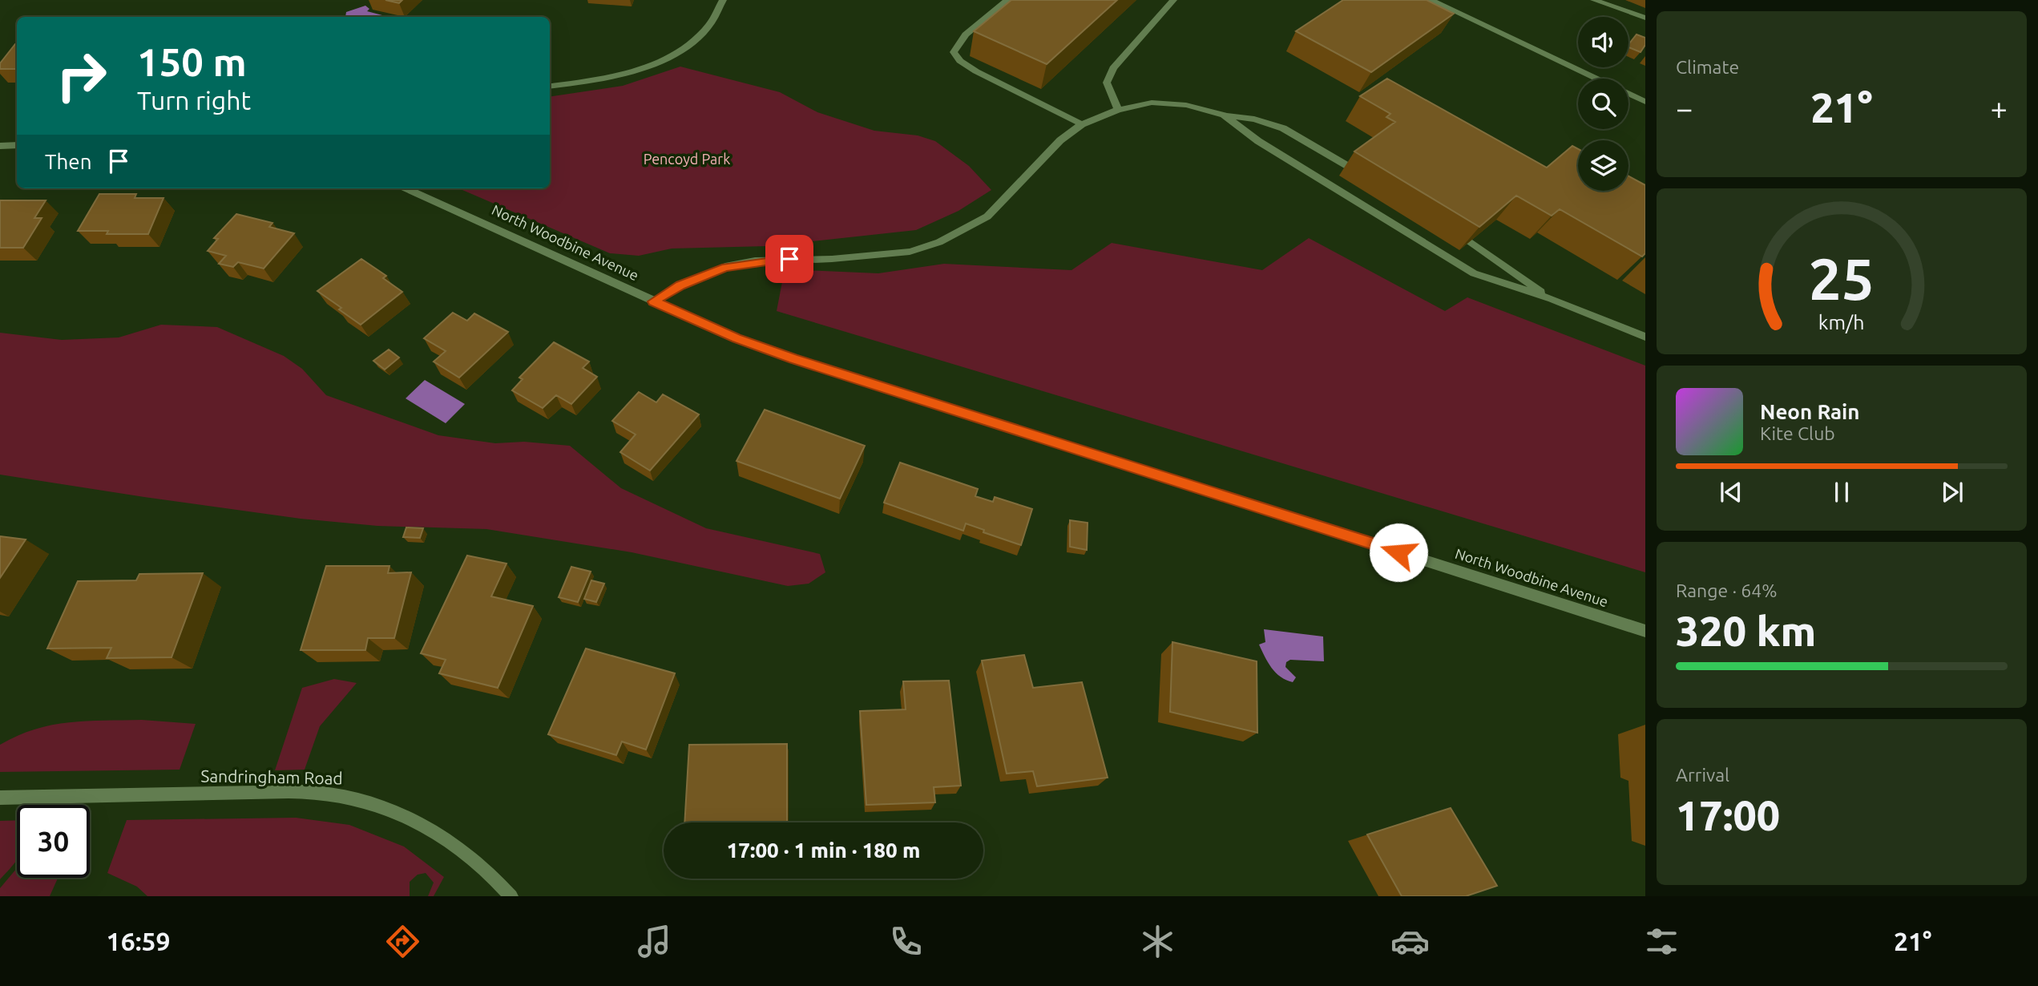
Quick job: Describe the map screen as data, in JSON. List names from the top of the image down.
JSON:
{
  "streets": {
    "street": ["North Woodbine Avenue", "Sandringham Road"]
  },
  "parks": ["Pencoyd Park"],
  "page": {
    "tile": [
      "Climate",
      ["Range · 64%", "320 km"],
      ["Arrival", "17:00"]
    ],
    "turn": ["150 m", "Turn right"],
    "heat": ["−", "21°", "+"],
    "then": "Then",
    "song": ["Neon Rain", "Kite Club"],
    "limit": "30",
    "trip": "17:00 · 1 min · 180 m",
    "tabs": ["16:59", "21°"],
    "gauge": ["25", "km/h"]
  }
}
